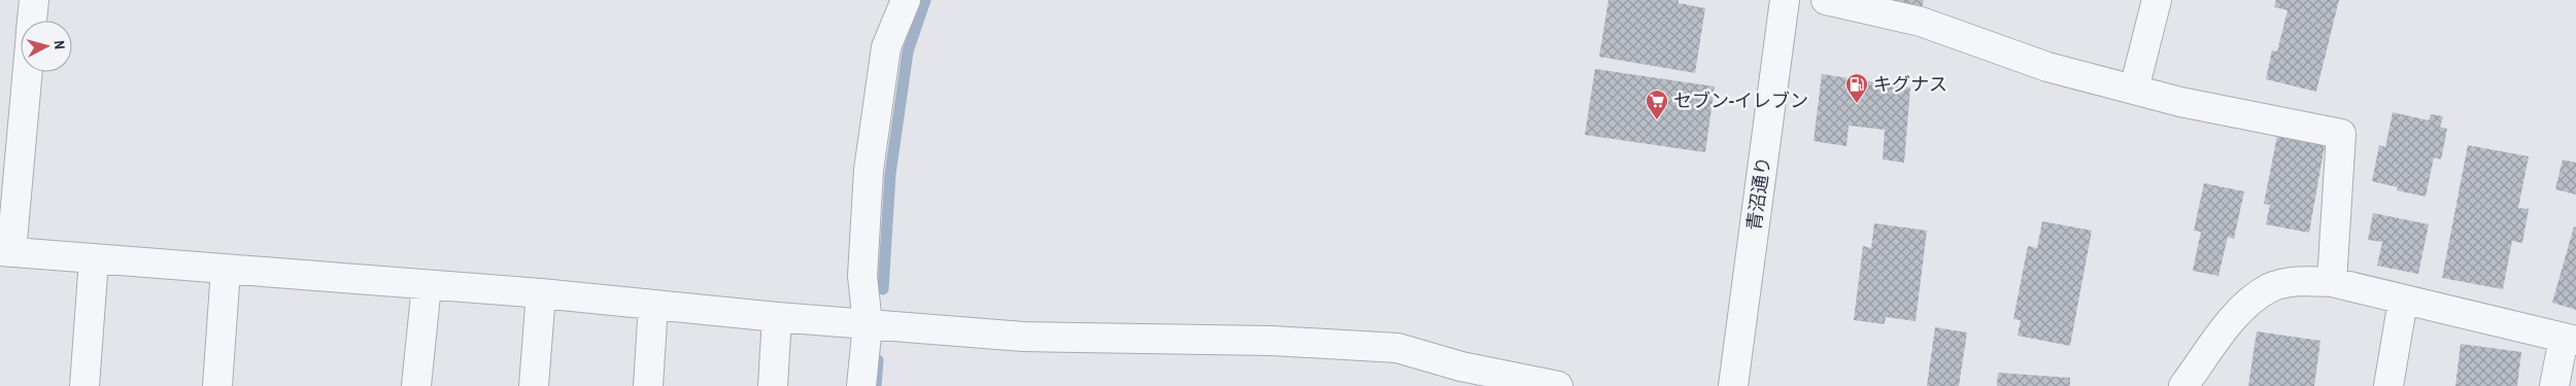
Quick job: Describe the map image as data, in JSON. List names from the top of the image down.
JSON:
{
  "streets": {
    "street": ["青沼通り"]
  },
  "places": {
    "fuel station": ["キグナス"],
    "supermarket": ["セブン-イレブン"]
  },
  "north": "right"
}
